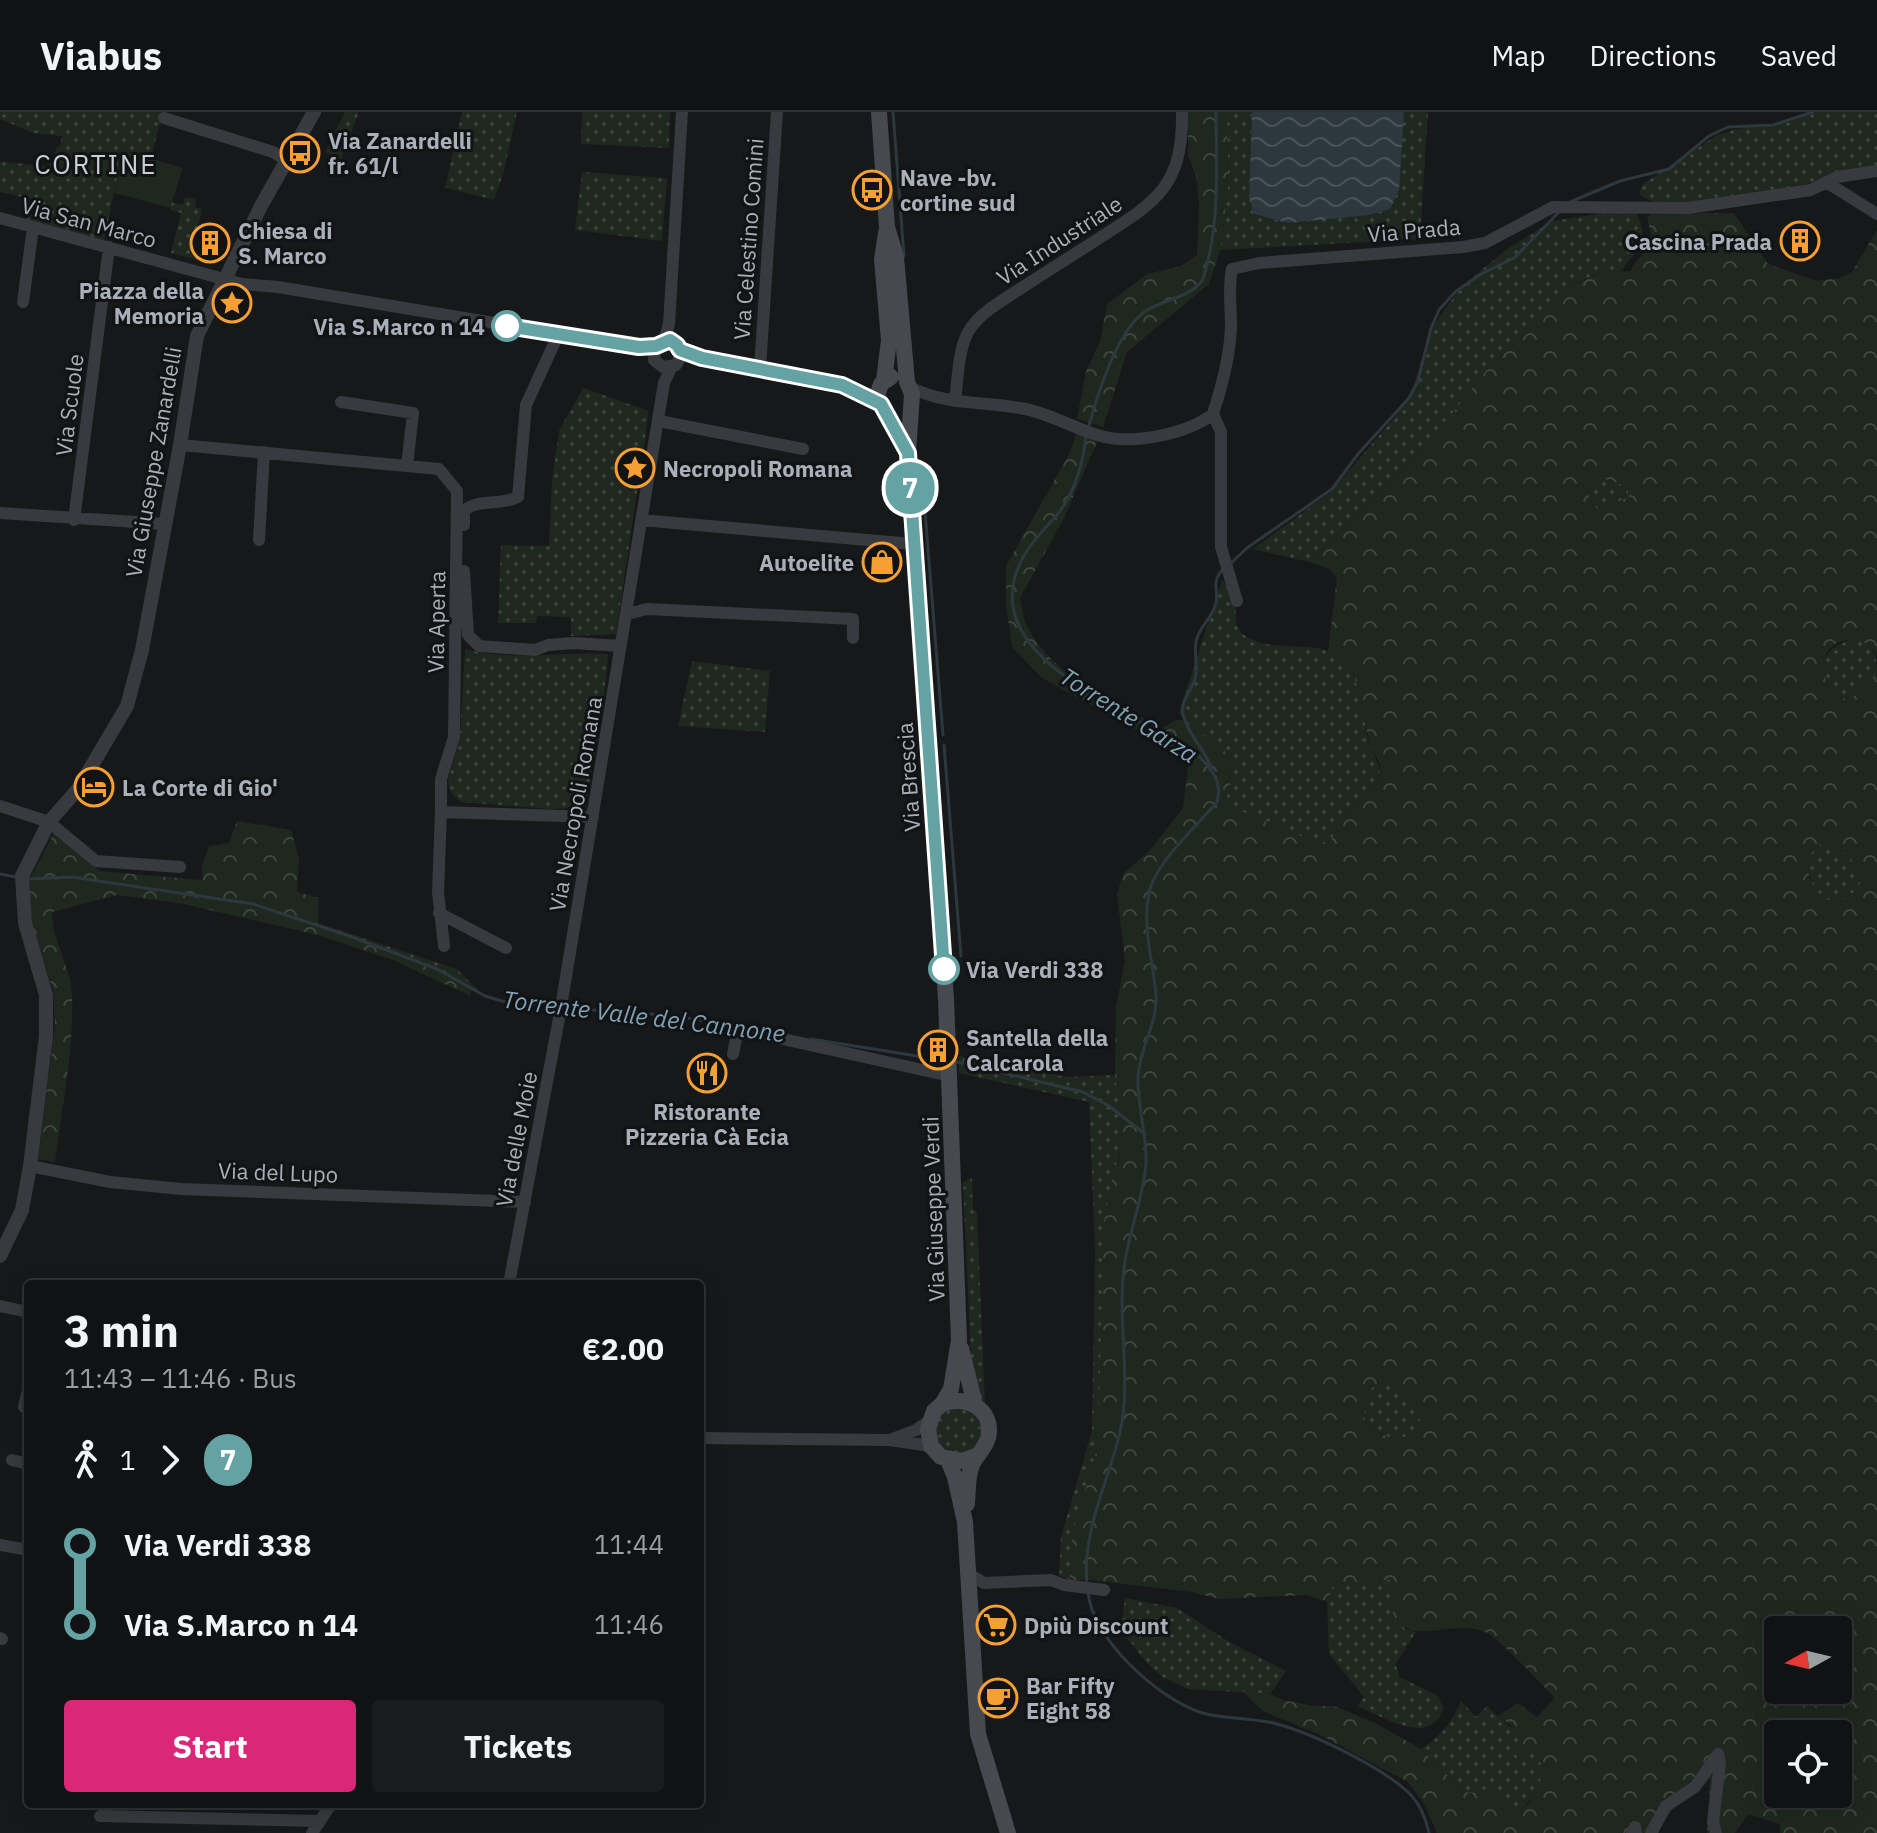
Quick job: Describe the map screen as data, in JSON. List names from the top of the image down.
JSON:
{
  "streets": {
    "main road": ["Via Brescia", "Via Giuseppe Verdi"],
    "street": [
      "Via San Marco",
      "Via Prada",
      "Via Celestino Comini",
      "Via Industriale",
      "Via Scuole",
      "Via Giuseppe Zanardelli",
      "Via Aperta",
      "Via Necropoli Romana",
      "Via delle Moie",
      "Via del Lupo"
    ]
  },
  "crossings": [
    ["Via San Marco", "Via Scuole"],
    ["Via San Marco", "Via Giuseppe Zanardelli"],
    ["Via San Marco", "Via Aperta"],
    ["Via San Marco", "Via Necropoli Romana"],
    ["Via Giuseppe Zanardelli", "Via Aperta"],
    ["Via Giuseppe Zanardelli", "Via del Lupo"],
    ["Via Aperta", "Via Necropoli Romana"],
    ["Via Brescia", "Via Giuseppe Verdi"],
    ["Via Necropoli Romana", "Via delle Moie"],
    ["Via delle Moie", "Via del Lupo"]
  ],
  "districts": ["CORTINE"],
  "water": ["Torrente Garza", "Torrente Valle del Cannone"],
  "places": {
    "bus stop": ["Via Zanardelli fr. 61/l", "Nave -bv. cortine sud"],
    "building": ["Cascina Prada", "Chiesa di S. Marco", "Santella della Calcarola"],
    "place": ["Piazza della Memoria", "Necropoli Romana"],
    "other": ["Via S.Marco n 14", "Via Verdi 338"],
    "shop": ["Autoelite"],
    "hotel": ["La Corte di Gio'"],
    "restaurant": ["Ristorante Pizzeria Cà Ecia"],
    "supermarket": ["Dpiù Discount"],
    "cafe": ["Bar Fifty Eight 58"]
  },
  "lines": ["bus line 7"],
  "north": "left",
  "page": {
    "header": "Viabus",
    "nav": ["Map", "Directions", "Saved"],
    "on_map": "7",
    "heading": ["3 min", "11:43 – 11:46 · Bus", "€2.00"],
    "legs": ["1", "7"],
    "list": [
      {
        "name": "Via Verdi 338",
        "value": "11:44"
      },
      {
        "name": "Via S.Marco n 14",
        "value": "11:46"
      }
    ],
    "buttons": ["Start", "Tickets"]
  }
}
